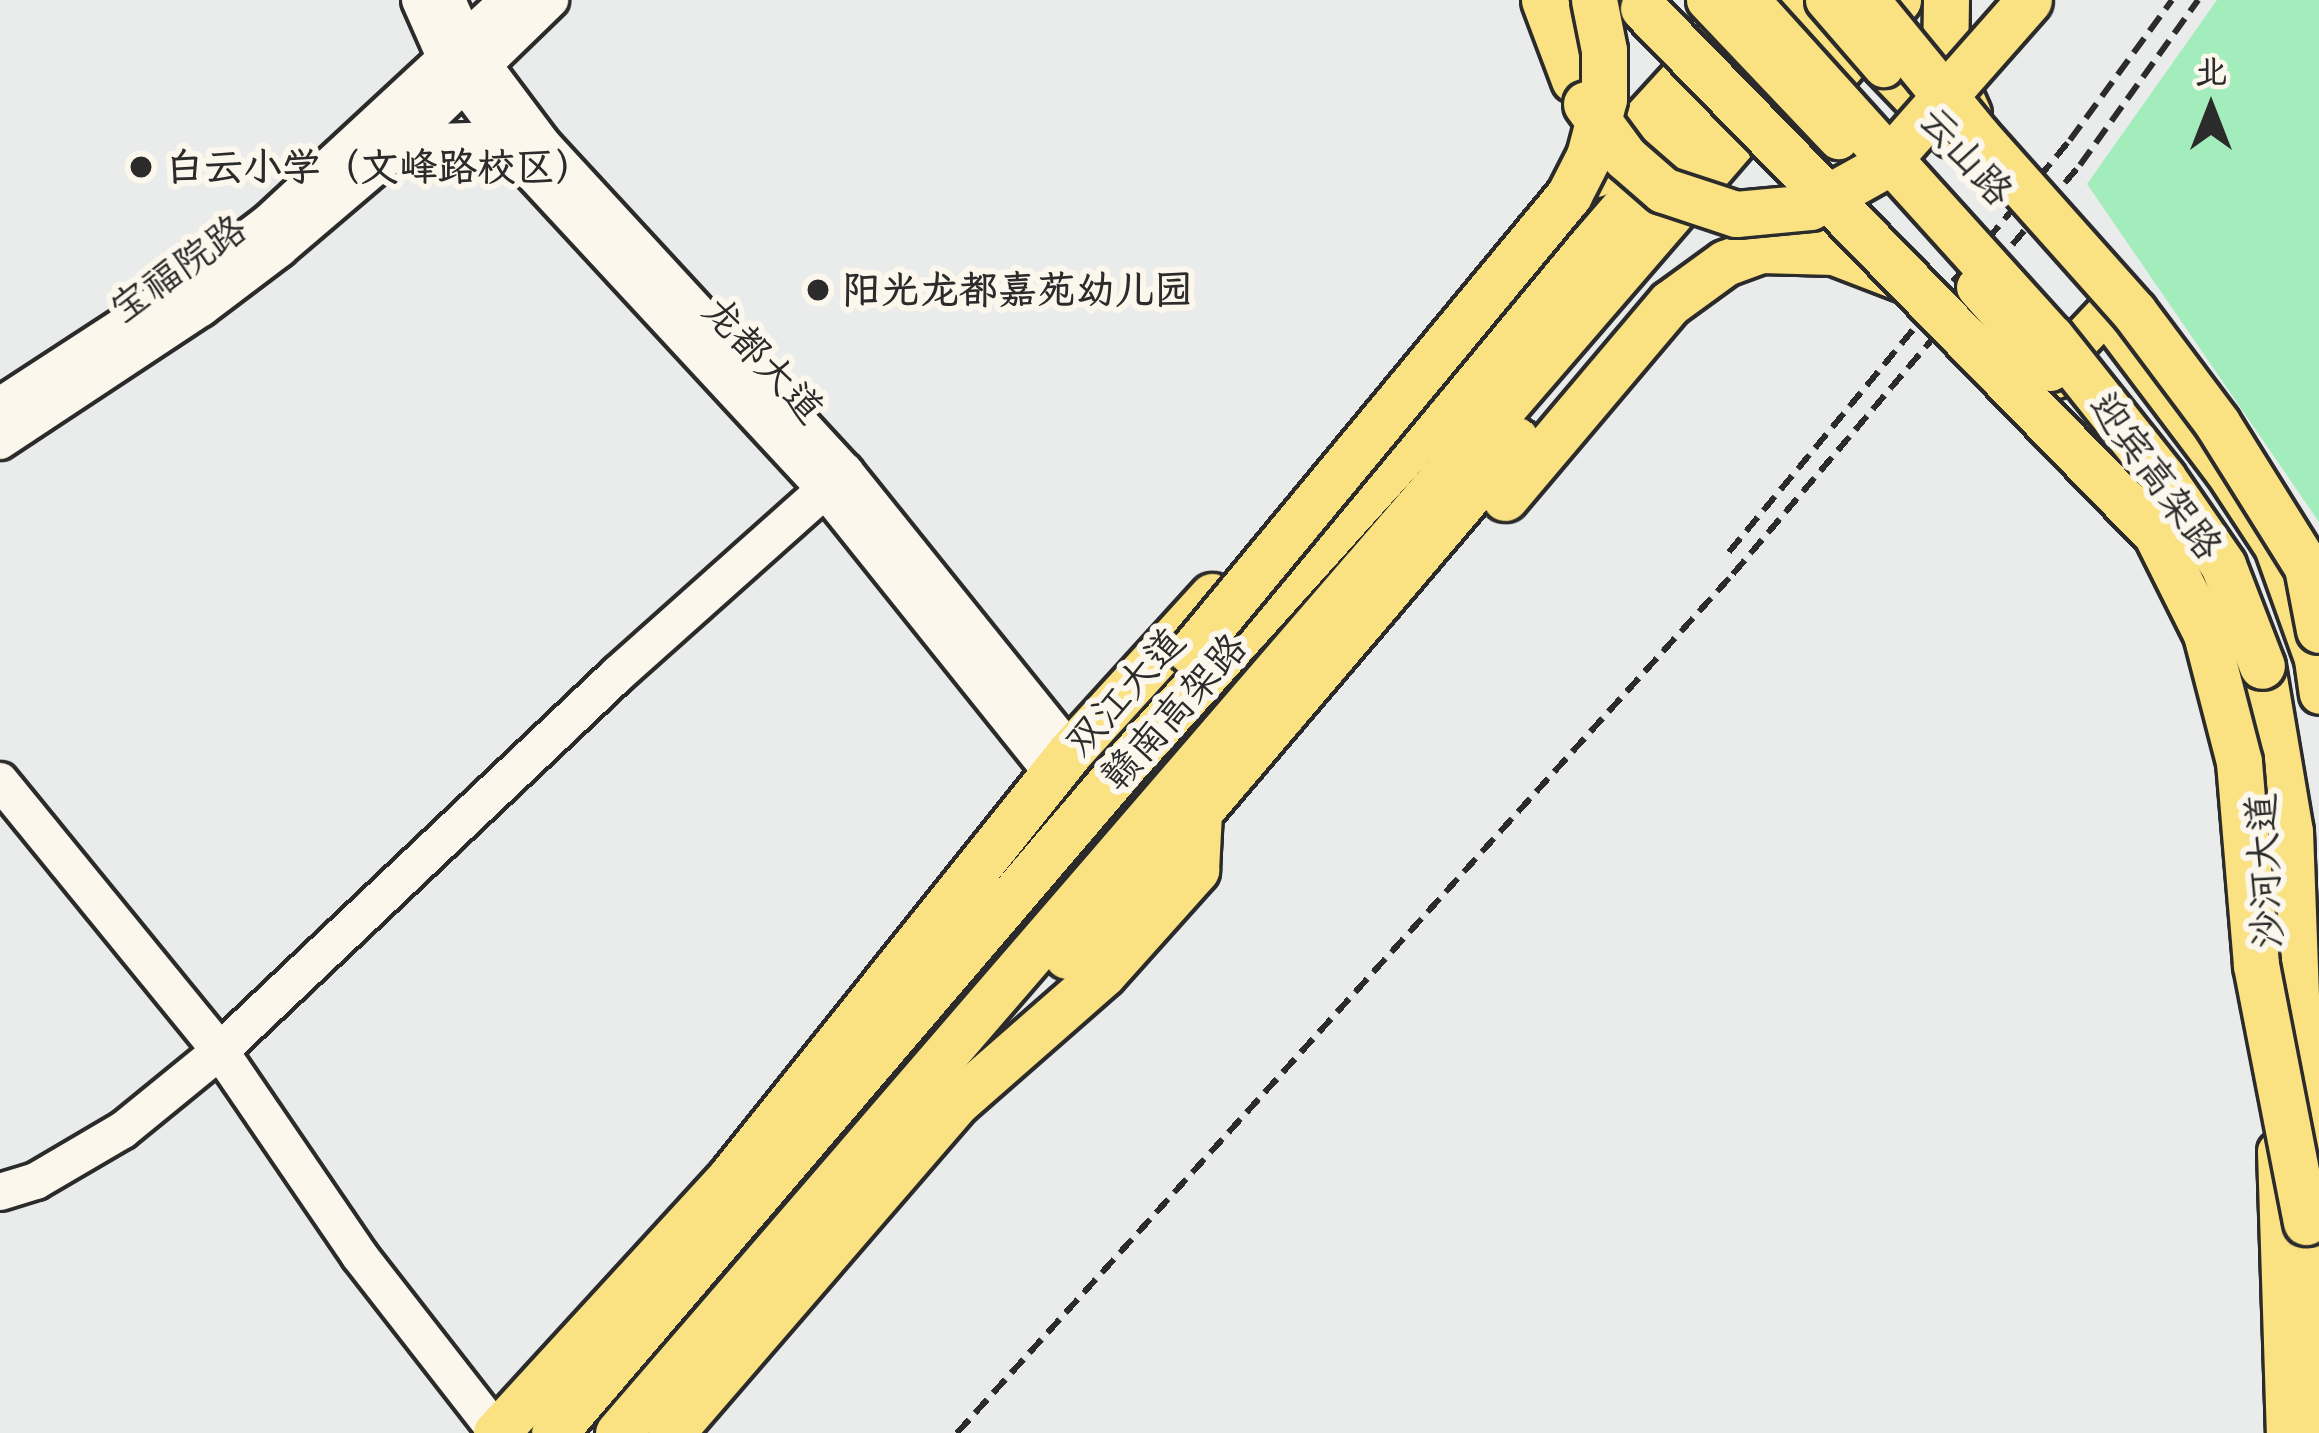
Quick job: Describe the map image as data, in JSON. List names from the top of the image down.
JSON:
{
  "streets": {
    "highway": ["迎宾高架路", "双江大道", "赣南高架路"],
    "main road": [
      "云山路",
      "宝福院路",
      "龙都大道",
      "沙河大道"
    ]
  },
  "crossings": [
    ["云山路", "迎宾高架路"],
    ["云山路", "双江大道"],
    ["云山路", "沙河大道"],
    ["宝福院路", "龙都大道"],
    ["龙都大道", "双江大道"],
    ["迎宾高架路", "双江大道"]
  ],
  "places": ["白云小学（文峰路校区）", "阳光龙都嘉苑幼儿园"],
  "north": "top"
}
